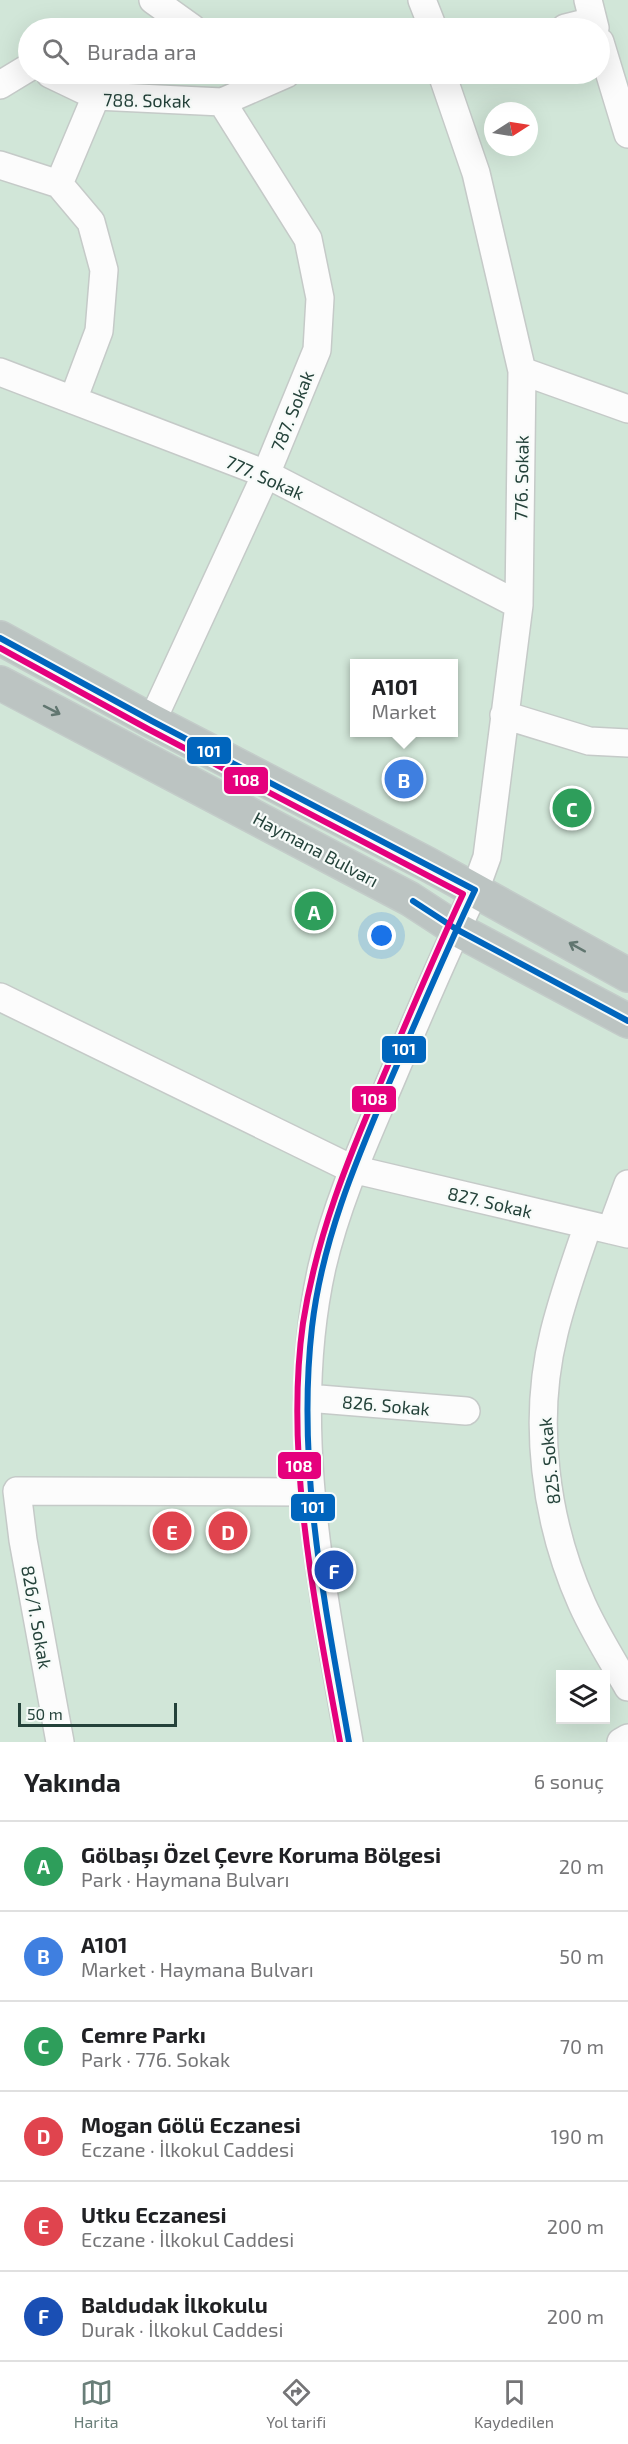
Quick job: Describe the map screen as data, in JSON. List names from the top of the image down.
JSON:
{
  "streets": {
    "highway": ["Haymana Bulvarı"],
    "street": [
      "788. Sokak",
      "787. Sokak",
      "777. Sokak",
      "776. Sokak",
      "827. Sokak",
      "826. Sokak",
      "825. Sokak",
      "826/1. Sokak"
    ]
  },
  "crossings": [
    ["788. Sokak", "787. Sokak"],
    ["787. Sokak", "777. Sokak"],
    ["787. Sokak", "Haymana Bulvarı"],
    ["777. Sokak", "776. Sokak"],
    ["776. Sokak", "Haymana Bulvarı"],
    ["776. Sokak", "827. Sokak"],
    ["776. Sokak", "826. Sokak"],
    ["776. Sokak", "826/1. Sokak"],
    ["827. Sokak", "825. Sokak"]
  ],
  "lines": ["transit line 101", "transit line 108"],
  "scale_bar": "50 m",
  "north": "right",
  "page": {
    "search": "Burada ara",
    "popup": ["A101", "Market"],
    "pins": [
      "B",
      "C",
      "A",
      "D",
      "E",
      "F"
    ],
    "scale": "50 m",
    "heading": ["Yakında", "6 sonuç"],
    "list": [
      {
        "mark": "A",
        "name": "Gölbaşı Özel Çevre Koruma Bölgesi",
        "note": "Park · Haymana Bulvarı",
        "value": "20 m"
      },
      {
        "mark": "B",
        "name": "A101",
        "note": "Market · Haymana Bulvarı",
        "value": "50 m"
      },
      {
        "mark": "C",
        "name": "Cemre Parkı",
        "note": "Park · 776. Sokak",
        "value": "70 m"
      },
      {
        "mark": "D",
        "name": "Mogan Gölü Eczanesi",
        "note": "Eczane · İlkokul Caddesi",
        "value": "190 m"
      },
      {
        "mark": "E",
        "name": "Utku Eczanesi",
        "note": "Eczane · İlkokul Caddesi",
        "value": "200 m"
      },
      {
        "mark": "F",
        "name": "Baldudak İlkokulu",
        "note": "Durak · İlkokul Caddesi",
        "value": "200 m"
      }
    ],
    "nav": ["Harita", "Yol tarifi", "Kaydedilen"]
  }
}
